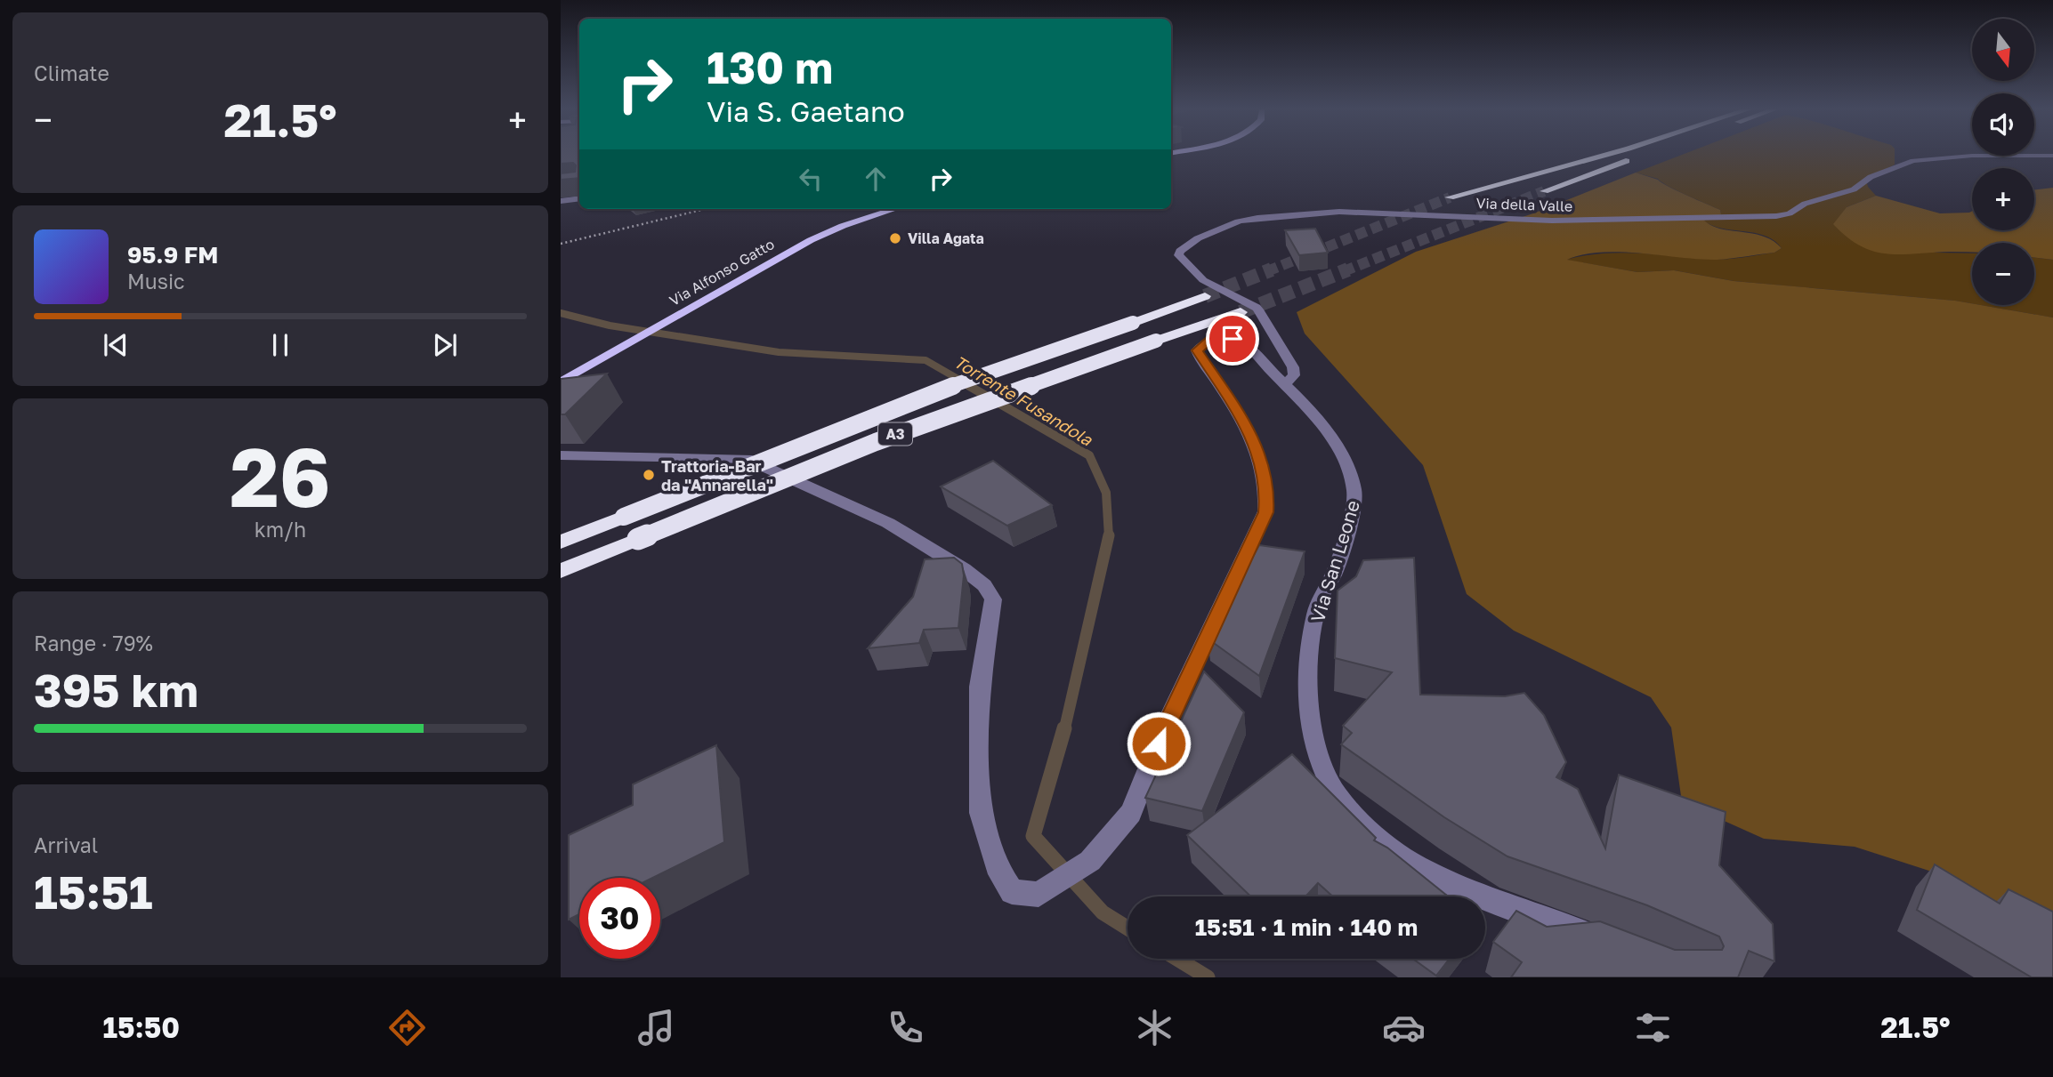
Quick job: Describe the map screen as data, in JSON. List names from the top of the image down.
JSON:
{
  "streets": {
    "highway": ["A3"],
    "main road": ["Via Alfonso Gatto"],
    "street": ["Via della Valle", "Via San Leone"]
  },
  "crossings": [
    ["Via della Valle", "Via San Leone"]
  ],
  "water": ["Torrente Fusandola"],
  "places": ["Villa Agata", "Trattoria-Bar da \"Annarella\""],
  "north": "bottom",
  "page": {
    "tile": [
      "Climate",
      ["26", "km/h"],
      ["Range · 79%", "395 km"],
      ["Arrival", "15:51"]
    ],
    "map_buttons": ["+", "−"],
    "turn": ["130 m", "Via S. Gaetano"],
    "heat": ["−", "21.5°", "+"],
    "song": ["95.9 FM", "Music"],
    "limit": "30",
    "trip": "15:51 · 1 min · 140 m",
    "tabs": ["15:50", "21.5°"]
  }
}
